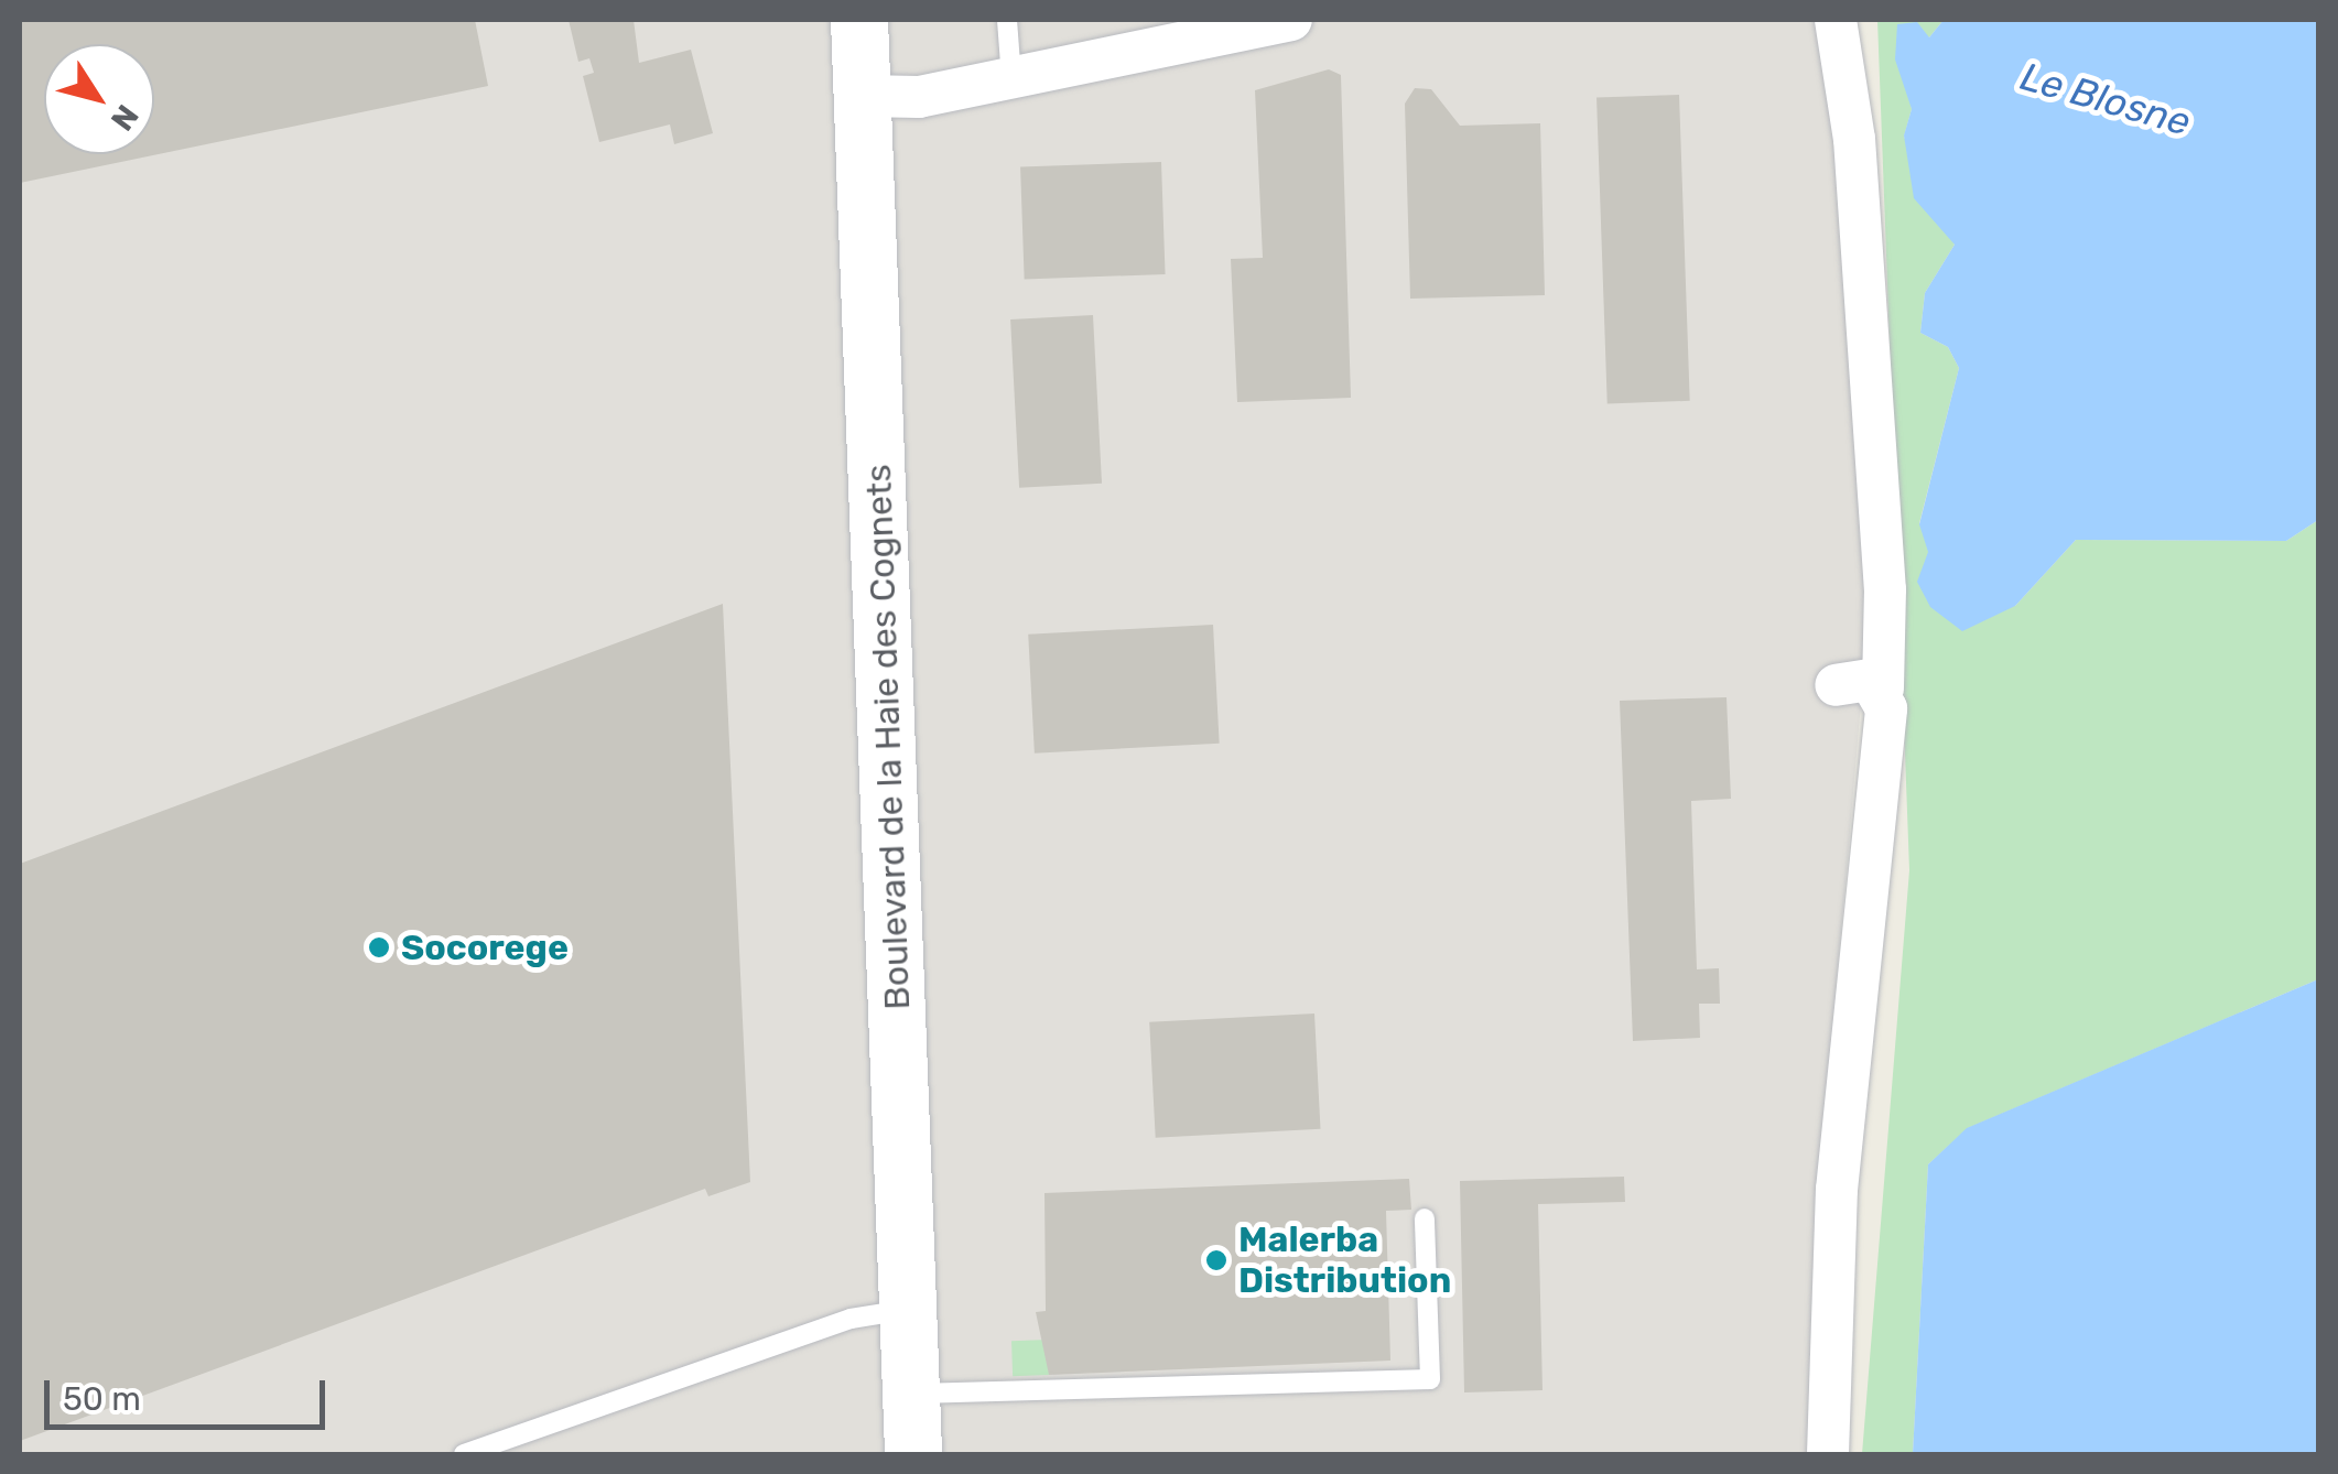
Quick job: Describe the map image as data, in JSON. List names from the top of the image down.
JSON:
{
  "streets": {
    "main road": ["Boulevard de la Haie des Cognets"]
  },
  "water": ["Le Blosne"],
  "places": ["Socorege", "Malerba Distribution"],
  "scale_bar": "50 m",
  "north": "bottom right"
}
